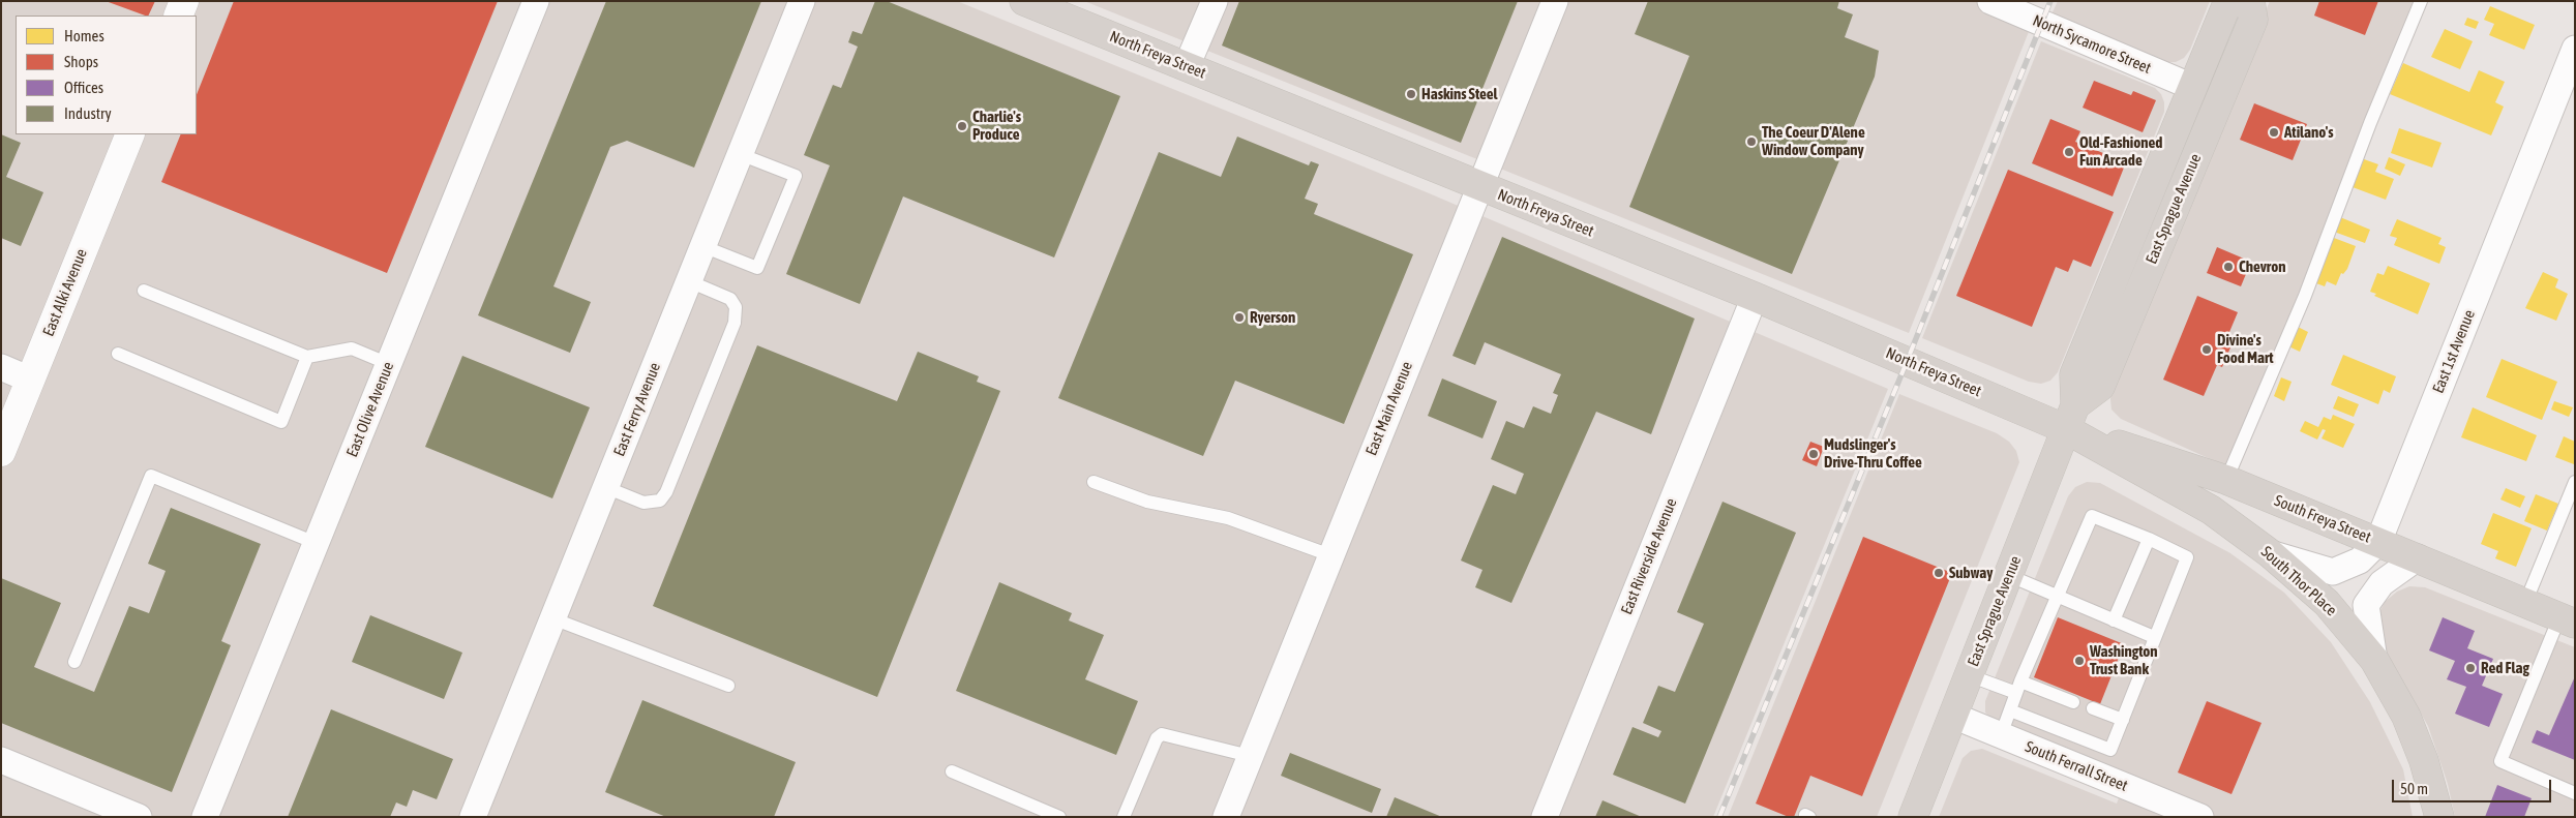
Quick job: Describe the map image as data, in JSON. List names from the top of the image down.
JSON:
{
  "streets": {
    "main road": [
      "North Freya Street",
      "East Sprague Avenue",
      "South Freya Street",
      "South Thor Place"
    ],
    "street": [
      "North Sycamore Street",
      "East Alki Avenue",
      "East 1st Avenue",
      "East Main Avenue",
      "East Olive Avenue",
      "East Ferry Avenue",
      "East Riverside Avenue",
      "South Ferrall Street"
    ]
  },
  "crossings": [
    ["North Sycamore Street", "East Sprague Avenue"],
    ["North Freya Street", "East Sprague Avenue"],
    ["North Freya Street", "East Main Avenue"],
    ["North Freya Street", "South Freya Street"],
    ["North Freya Street", "East Riverside Avenue"],
    ["North Freya Street", "South Thor Place"],
    ["East Sprague Avenue", "South Freya Street"],
    ["East Sprague Avenue", "South Thor Place"],
    ["East Sprague Avenue", "South Ferrall Street"],
    ["East 1st Avenue", "South Freya Street"],
    ["East 1st Avenue", "South Thor Place"],
    ["South Freya Street", "South Thor Place"]
  ],
  "places": [
    "Haskins Steel",
    "Charlie's Produce",
    "Atilano's",
    "The Coeur D'Alene Window Company",
    "Old-Fashioned Fun Arcade",
    "Chevron",
    "Ryerson",
    "Divine's Food Mart",
    "Mudslinger's Drive-Thru Coffee",
    "Subway",
    "Washington Trust Bank",
    "Red Flag"
  ],
  "legend": [
    "Homes",
    "Shops",
    "Offices",
    "Industry"
  ],
  "scale_bar": "50 m"
}
